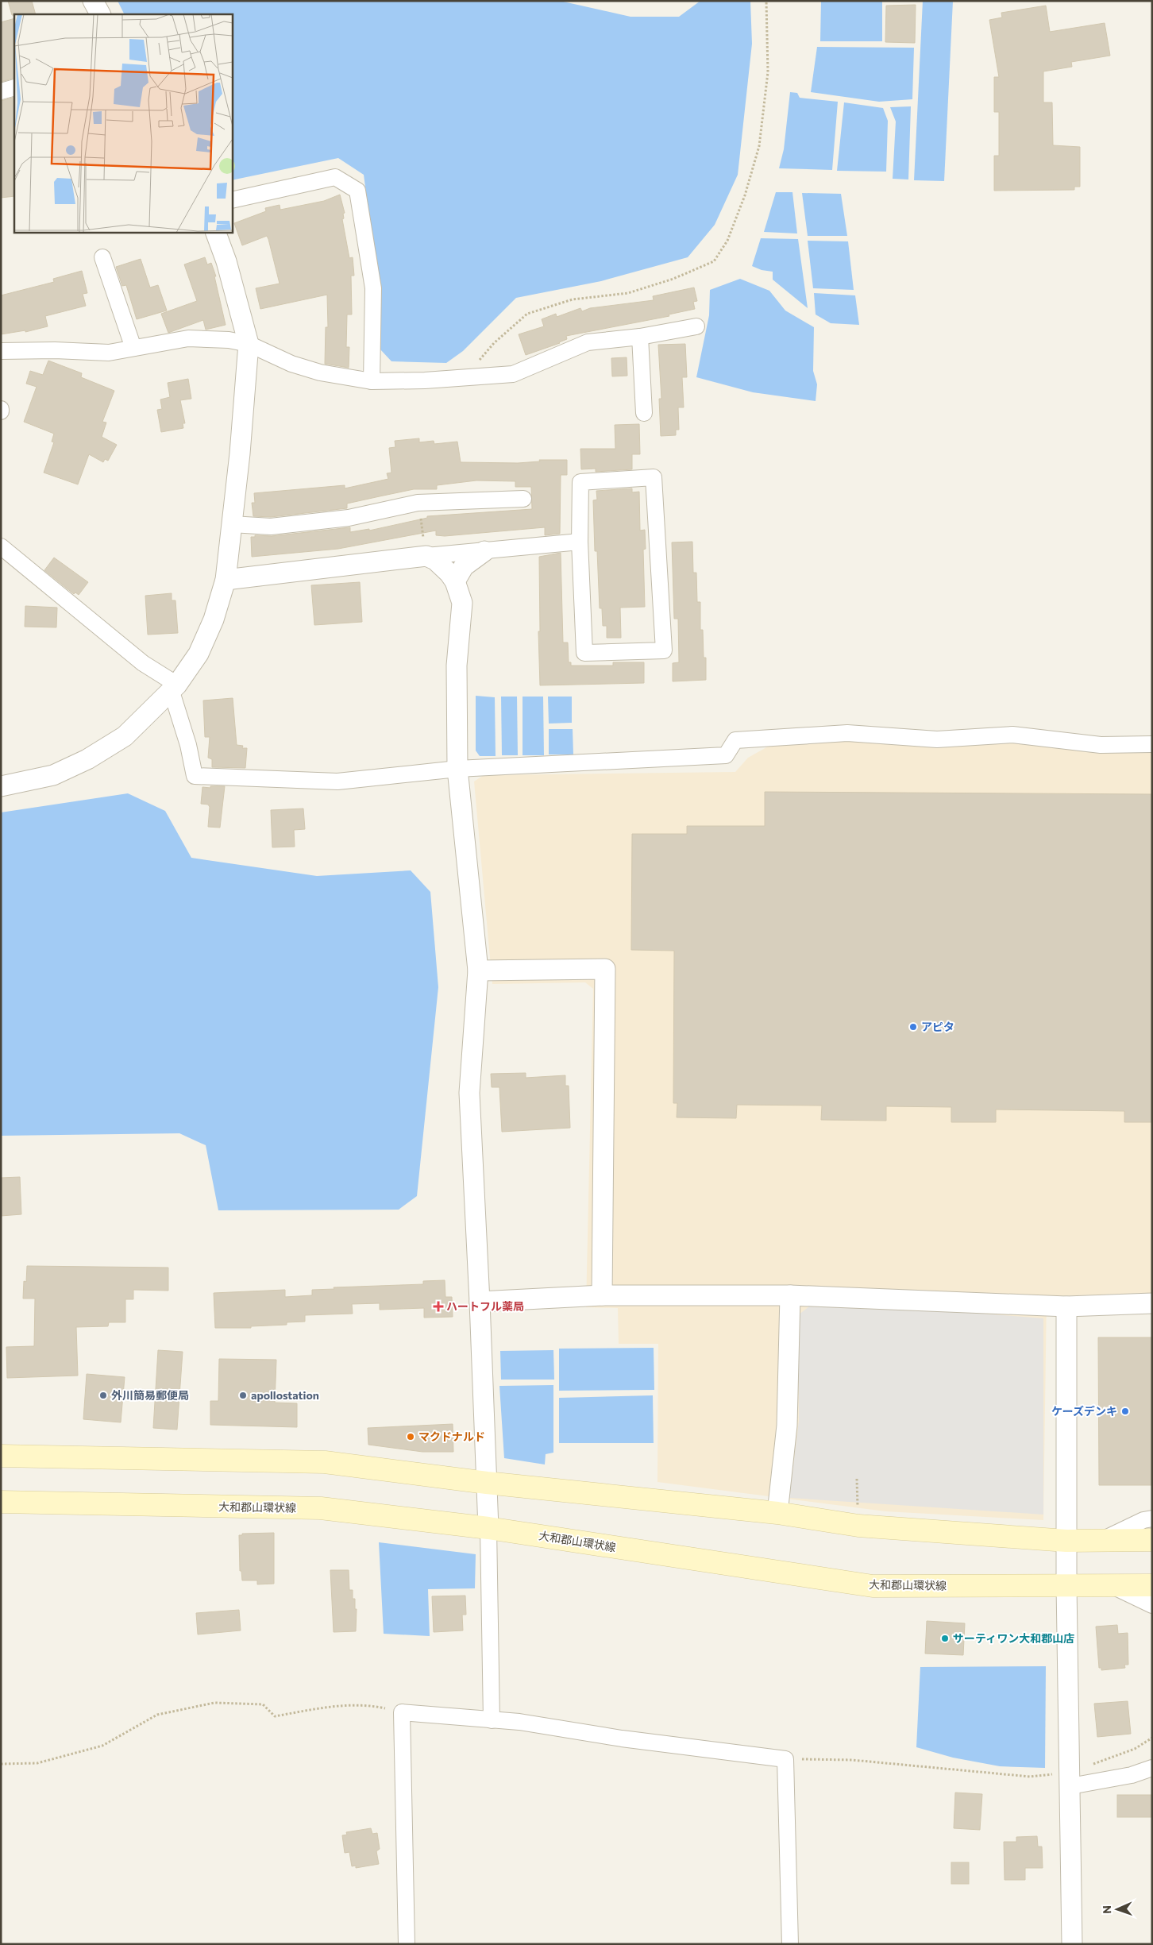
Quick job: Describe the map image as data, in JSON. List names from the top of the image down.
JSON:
{
  "streets": {
    "main road": ["大和郡山環状線"]
  },
  "places": {
    "other": [
      "アピタ",
      "外川簡易郵便局",
      "apollostation",
      "ケーズデンキ",
      "マクドナルド",
      "サーティワン大和郡山店"
    ],
    "health": ["ハートフル薬局"]
  },
  "north": "left"
}
